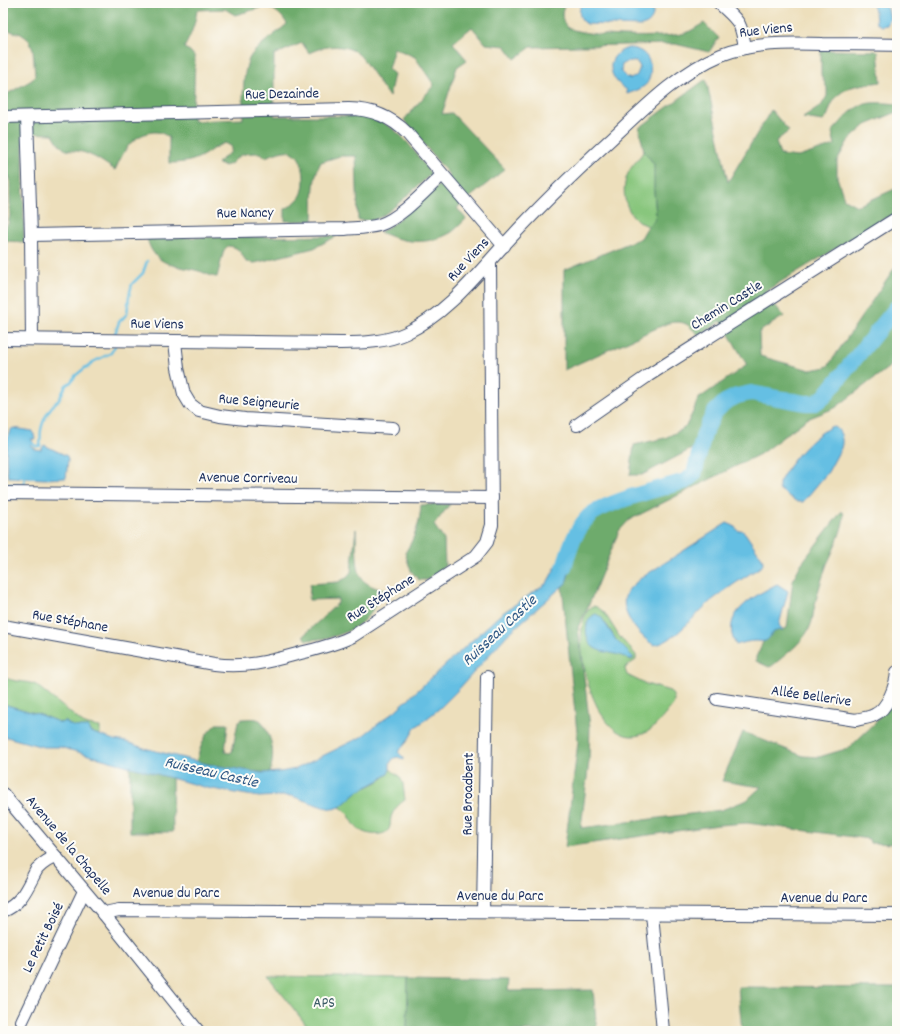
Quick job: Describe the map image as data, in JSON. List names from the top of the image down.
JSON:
{
  "streets": {
    "street": [
      "Rue Viens",
      "Rue Dezainde",
      "Rue Nancy",
      "Chemin Castle",
      "Rue Seigneurie",
      "Avenue Corriveau",
      "Rue Stéphane",
      "Allée Bellerive",
      "Rue Broadbent",
      "Avenue de la Chapelle",
      "Avenue du Parc",
      "Le Petit Boisé"
    ]
  },
  "crossings": [
    ["Rue Viens", "Rue Dezainde"],
    ["Rue Viens", "Rue Seigneurie"],
    ["Rue Viens", "Rue Stéphane"],
    ["Rue Dezainde", "Rue Nancy"],
    ["Avenue Corriveau", "Rue Stéphane"],
    ["Rue Broadbent", "Avenue du Parc"],
    ["Avenue de la Chapelle", "Avenue du Parc"],
    ["Avenue de la Chapelle", "Le Petit Boisé"]
  ],
  "water": ["Ruisseau Castle"],
  "parks": ["APS"]
}
